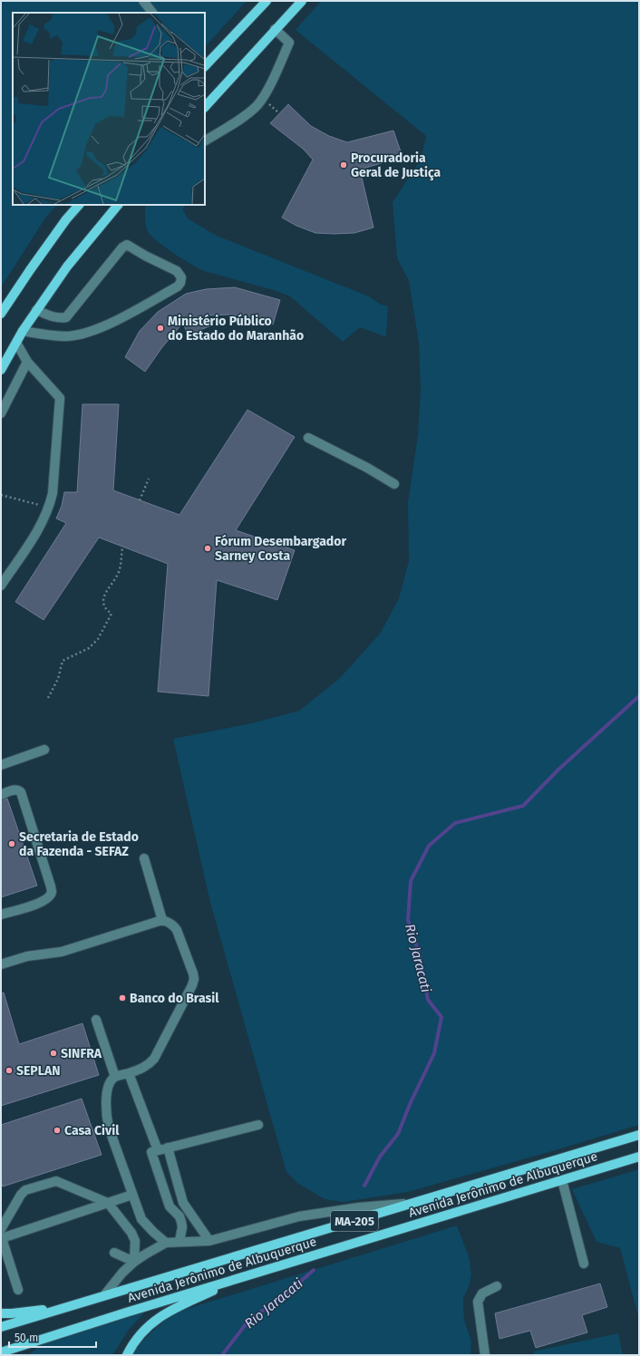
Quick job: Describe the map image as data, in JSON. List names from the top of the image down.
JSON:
{
  "streets": {
    "main road": ["Avenida Jerônimo de Albuquerque", "MA-205"]
  },
  "water": ["Rio Jaracati"],
  "places": [
    "Procuradoria Geral de Justiça",
    "Ministério Público do Estado do Maranhão",
    "Fórum Desembargador Sarney Costa",
    "Secretaria de Estado da Fazenda - SEFAZ",
    "Banco do Brasil",
    "SINFRA",
    "SEPLAN",
    "Casa Civil"
  ],
  "scale_bar": "50 m"
}
